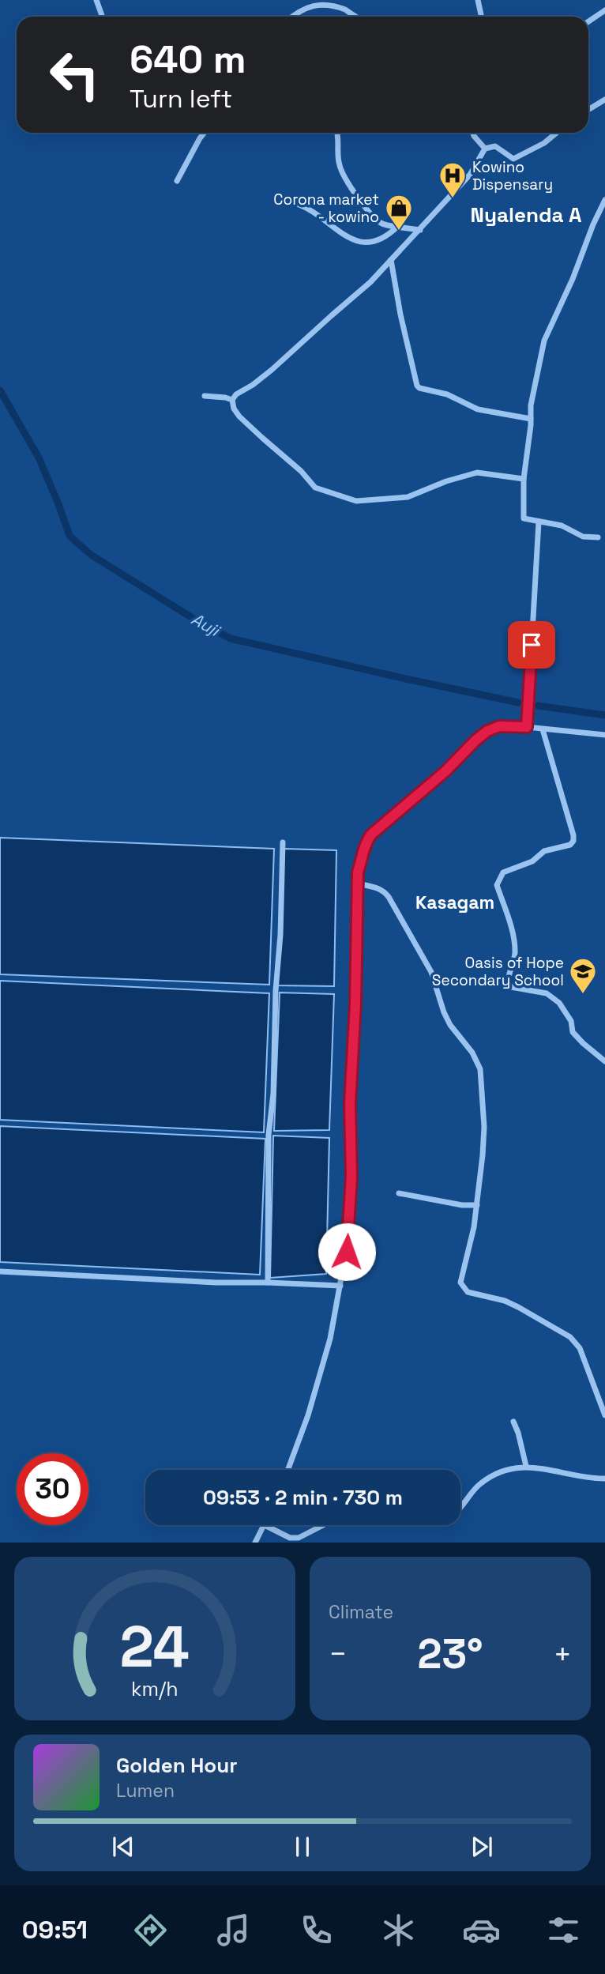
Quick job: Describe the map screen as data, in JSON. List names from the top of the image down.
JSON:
{
  "districts": ["Nyalenda A", "Kasagam"],
  "water": ["Auji"],
  "places": {
    "hospital": ["Kowino Dispensary"],
    "shop": ["Corona market - kowino"],
    "school or university": ["Oasis of Hope Secondary School"]
  },
  "page": {
    "turn": ["640 m", "Turn left"],
    "limit": "30",
    "trip": "09:53 · 2 min · 730 m",
    "tile": "Climate",
    "heat": ["−", "23°", "+"],
    "song": ["Golden Hour", "Lumen"],
    "tabs": "09:51",
    "gauge": ["24", "km/h"]
  }
}
